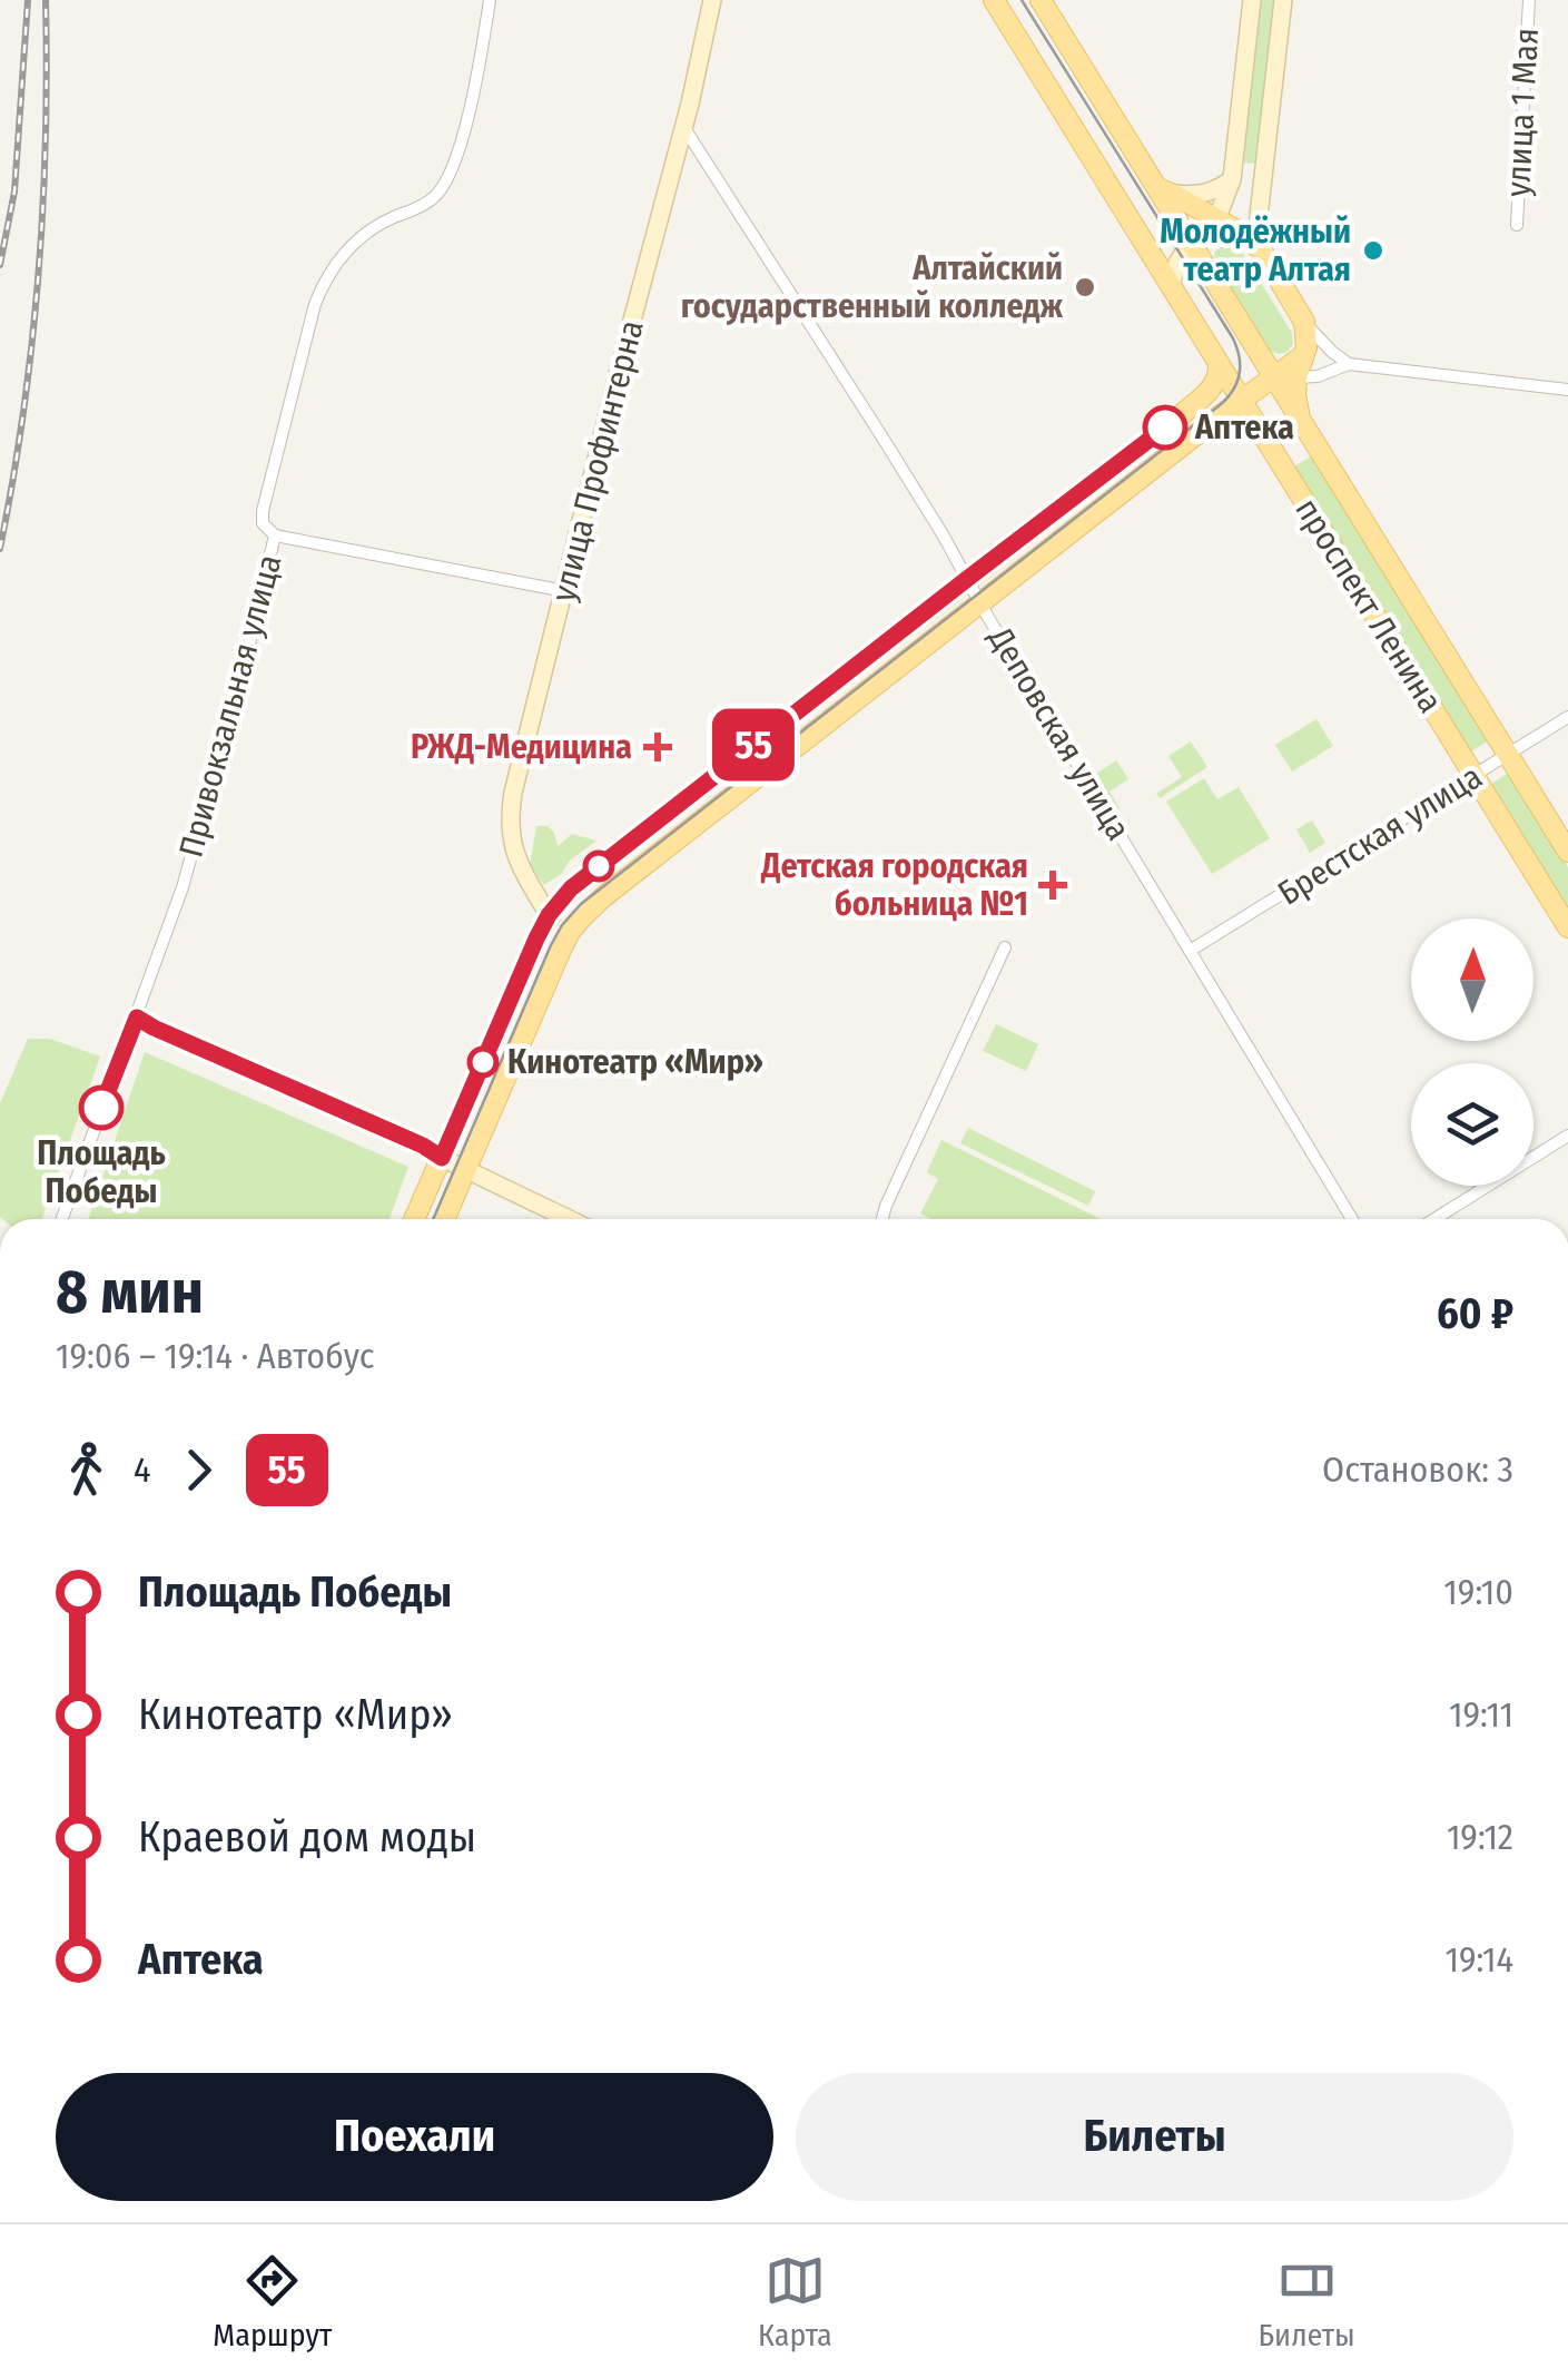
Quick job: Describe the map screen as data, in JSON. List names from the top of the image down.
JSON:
{
  "streets": {
    "main road": ["проспект Ленина"],
    "street": [
      "улица 1 Мая",
      "улица Профинтерна",
      "Привокзальная улица",
      "Деповская улица",
      "Брестская улица"
    ]
  },
  "crossings": [
    ["улица Профинтерна", "Деповская улица"],
    ["проспект Ленина", "Брестская улица"],
    ["Деповская улица", "Брестская улица"]
  ],
  "places": {
    "other": [
      "Молодёжный театр Алтая",
      "Алтайский государственный колледж",
      "Аптека",
      "Кинотеатр «Мир»",
      "Площадь Победы"
    ],
    "health": ["РЖД-Медицина", "Детская городская больница №1"]
  },
  "lines": ["bus line 55"],
  "north": "top",
  "page": {
    "on_map": "55",
    "heading": ["8 мин", "19:06 – 19:14 · Автобус", "60 ₽"],
    "legs": ["4", "55", "Остановок: 3"],
    "list": [
      {
        "name": "Площадь Победы",
        "value": "19:10"
      },
      {
        "name": "Кинотеатр «Мир»",
        "value": "19:11"
      },
      {
        "name": "Краевой дом моды",
        "value": "19:12"
      },
      {
        "name": "Аптека",
        "value": "19:14"
      }
    ],
    "buttons": ["Поехали", "Билеты"],
    "tabs": ["Маршрут", "Карта", "Билеты"]
  }
}
